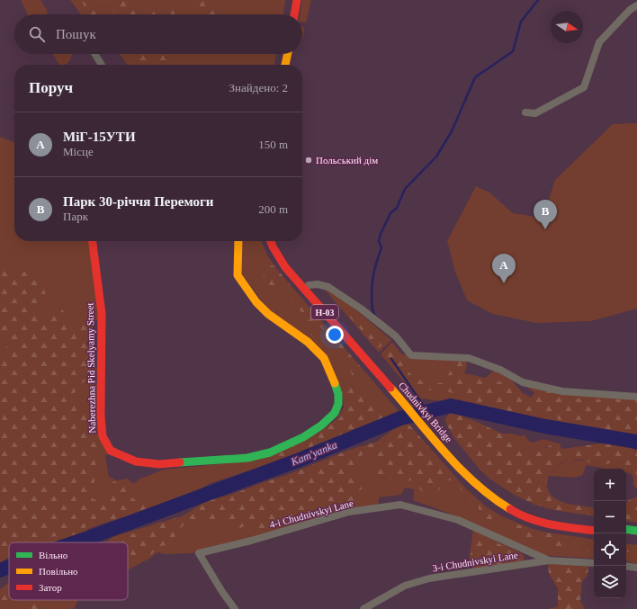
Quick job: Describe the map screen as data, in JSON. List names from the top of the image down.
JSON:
{
  "streets": {
    "main road": ["Н-03", "Naberezhna Pid Skelyamy Street", "Chudnivkyi Bridge"],
    "street": ["4-i Chudnivskyi Lane", "3-i Chudnivskyi Lane"]
  },
  "crossings": [
    ["Н-03", "Chudnivkyi Bridge"],
    ["4-i Chudnivskyi Lane", "3-i Chudnivskyi Lane"]
  ],
  "water": ["Kam'yanka"],
  "places": ["Польський дім"],
  "legend": ["Вільно", "Повільно", "Затор"],
  "north": "right",
  "page": {
    "search": "Пошук",
    "heading": ["Поруч", "Знайдено: 2"],
    "list": [
      {
        "mark": "A",
        "name": "МіГ-15УТИ",
        "note": "Місце",
        "value": "150 m"
      },
      {
        "mark": "B",
        "name": "Парк 30-річчя Перемоги",
        "note": "Парк",
        "value": "200 m"
      }
    ],
    "pins": ["B", "A"],
    "map_buttons": ["+", "−"]
  }
}
